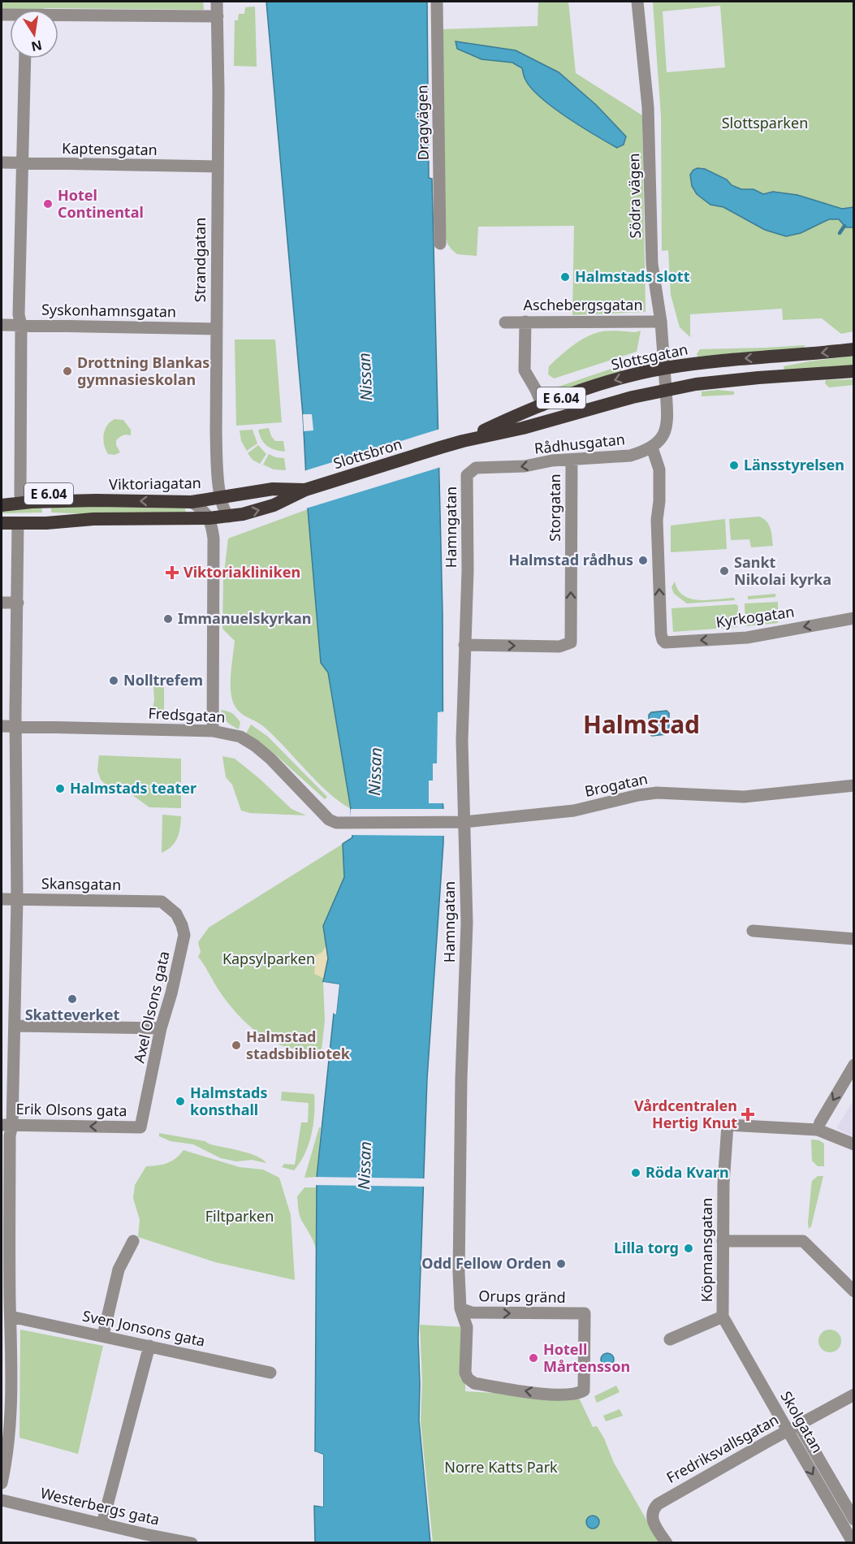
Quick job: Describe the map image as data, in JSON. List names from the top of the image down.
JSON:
{
  "streets": {
    "highway": [
      "Slottsgatan",
      "E 6.04",
      "Slottsbron",
      "Viktoriagatan"
    ],
    "street": [
      "Dragvägen",
      "Kaptensgatan",
      "Södra vägen",
      "Strandgatan",
      "Aschebergsgatan",
      "Syskonhamnsgatan",
      "Rådhusgatan",
      "Storgatan",
      "Hamngatan",
      "Kyrkogatan",
      "Fredsgatan",
      "Brogatan",
      "Skansgatan",
      "Axel Olsons gata",
      "Erik Olsons gata",
      "Köpmansgatan",
      "Orups gränd",
      "Sven Jonsons gata",
      "Skolgatan",
      "Fredriksvallsgatan",
      "Westerbergs gata"
    ]
  },
  "crossings": [
    ["Kaptensgatan", "Strandgatan"],
    ["Södra vägen", "Aschebergsgatan"],
    ["Södra vägen", "Slottsgatan"],
    ["Strandgatan", "Syskonhamnsgatan"],
    ["Strandgatan", "Viktoriagatan"],
    ["Slottsgatan", "Slottsbron"],
    ["Rådhusgatan", "Storgatan"],
    ["Rådhusgatan", "Hamngatan"],
    ["Rådhusgatan", "Kyrkogatan"],
    ["Slottsbron", "Viktoriagatan"],
    ["Storgatan", "Hamngatan"],
    ["Hamngatan", "Brogatan"],
    ["Hamngatan", "Orups gränd"],
    ["Fredsgatan", "Brogatan"],
    ["Skansgatan", "Axel Olsons gata"],
    ["Axel Olsons gata", "Erik Olsons gata"],
    ["Köpmansgatan", "Skolgatan"],
    ["Skolgatan", "Fredriksvallsgatan"]
  ],
  "one_way": ["Rådhusgatan"],
  "districts": ["Halmstad"],
  "water": ["Nissan"],
  "parks": [
    "Slottsparken",
    "Kapsylparken",
    "Filtparken",
    "Norre Katts Park"
  ],
  "places": {
    "other": [
      "Hotel Continental",
      "Halmstads slott",
      "Drottning Blankas gymnasieskolan",
      "Länsstyrelsen",
      "Halmstad rådhus",
      "Sankt Nikolai kyrka",
      "Immanuelskyrkan",
      "Nolltrefem",
      "Halmstads teater",
      "Skatteverket",
      "Halmstad stadsbibliotek",
      "Halmstads konsthall",
      "Röda Kvarn",
      "Lilla torg",
      "Odd Fellow Orden",
      "Hotell Mårtensson"
    ],
    "health": ["Viktoriakliniken", "Vårdcentralen Hertig Knut"]
  },
  "north": "bottom"
}
